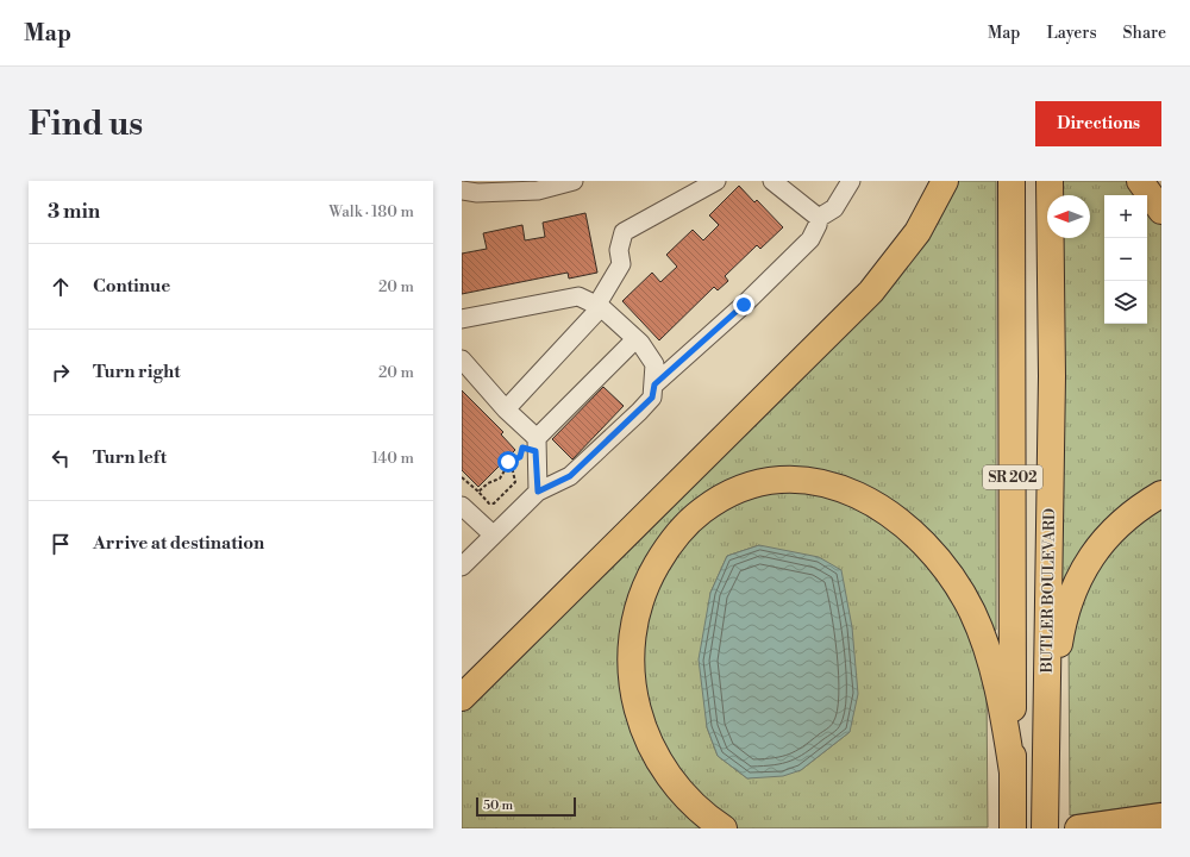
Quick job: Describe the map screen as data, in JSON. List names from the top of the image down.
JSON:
{
  "streets": {
    "highway": ["SR 202", "BUTLER BOULEVARD"]
  },
  "scale_bar": "50 m",
  "north": "left",
  "page": {
    "header": "Map",
    "nav": ["Map", "Layers", "Share"],
    "buttons": "Directions",
    "title": "Find us",
    "heading": ["3 min", "Walk · 180 m"],
    "map_buttons": ["+", "−"],
    "list": [
      ["Continue", "20 m"],
      ["Turn right", "20 m"],
      ["Turn left", "140 m"],
      "Arrive at destination"
    ],
    "scale": "50 m"
  }
}
